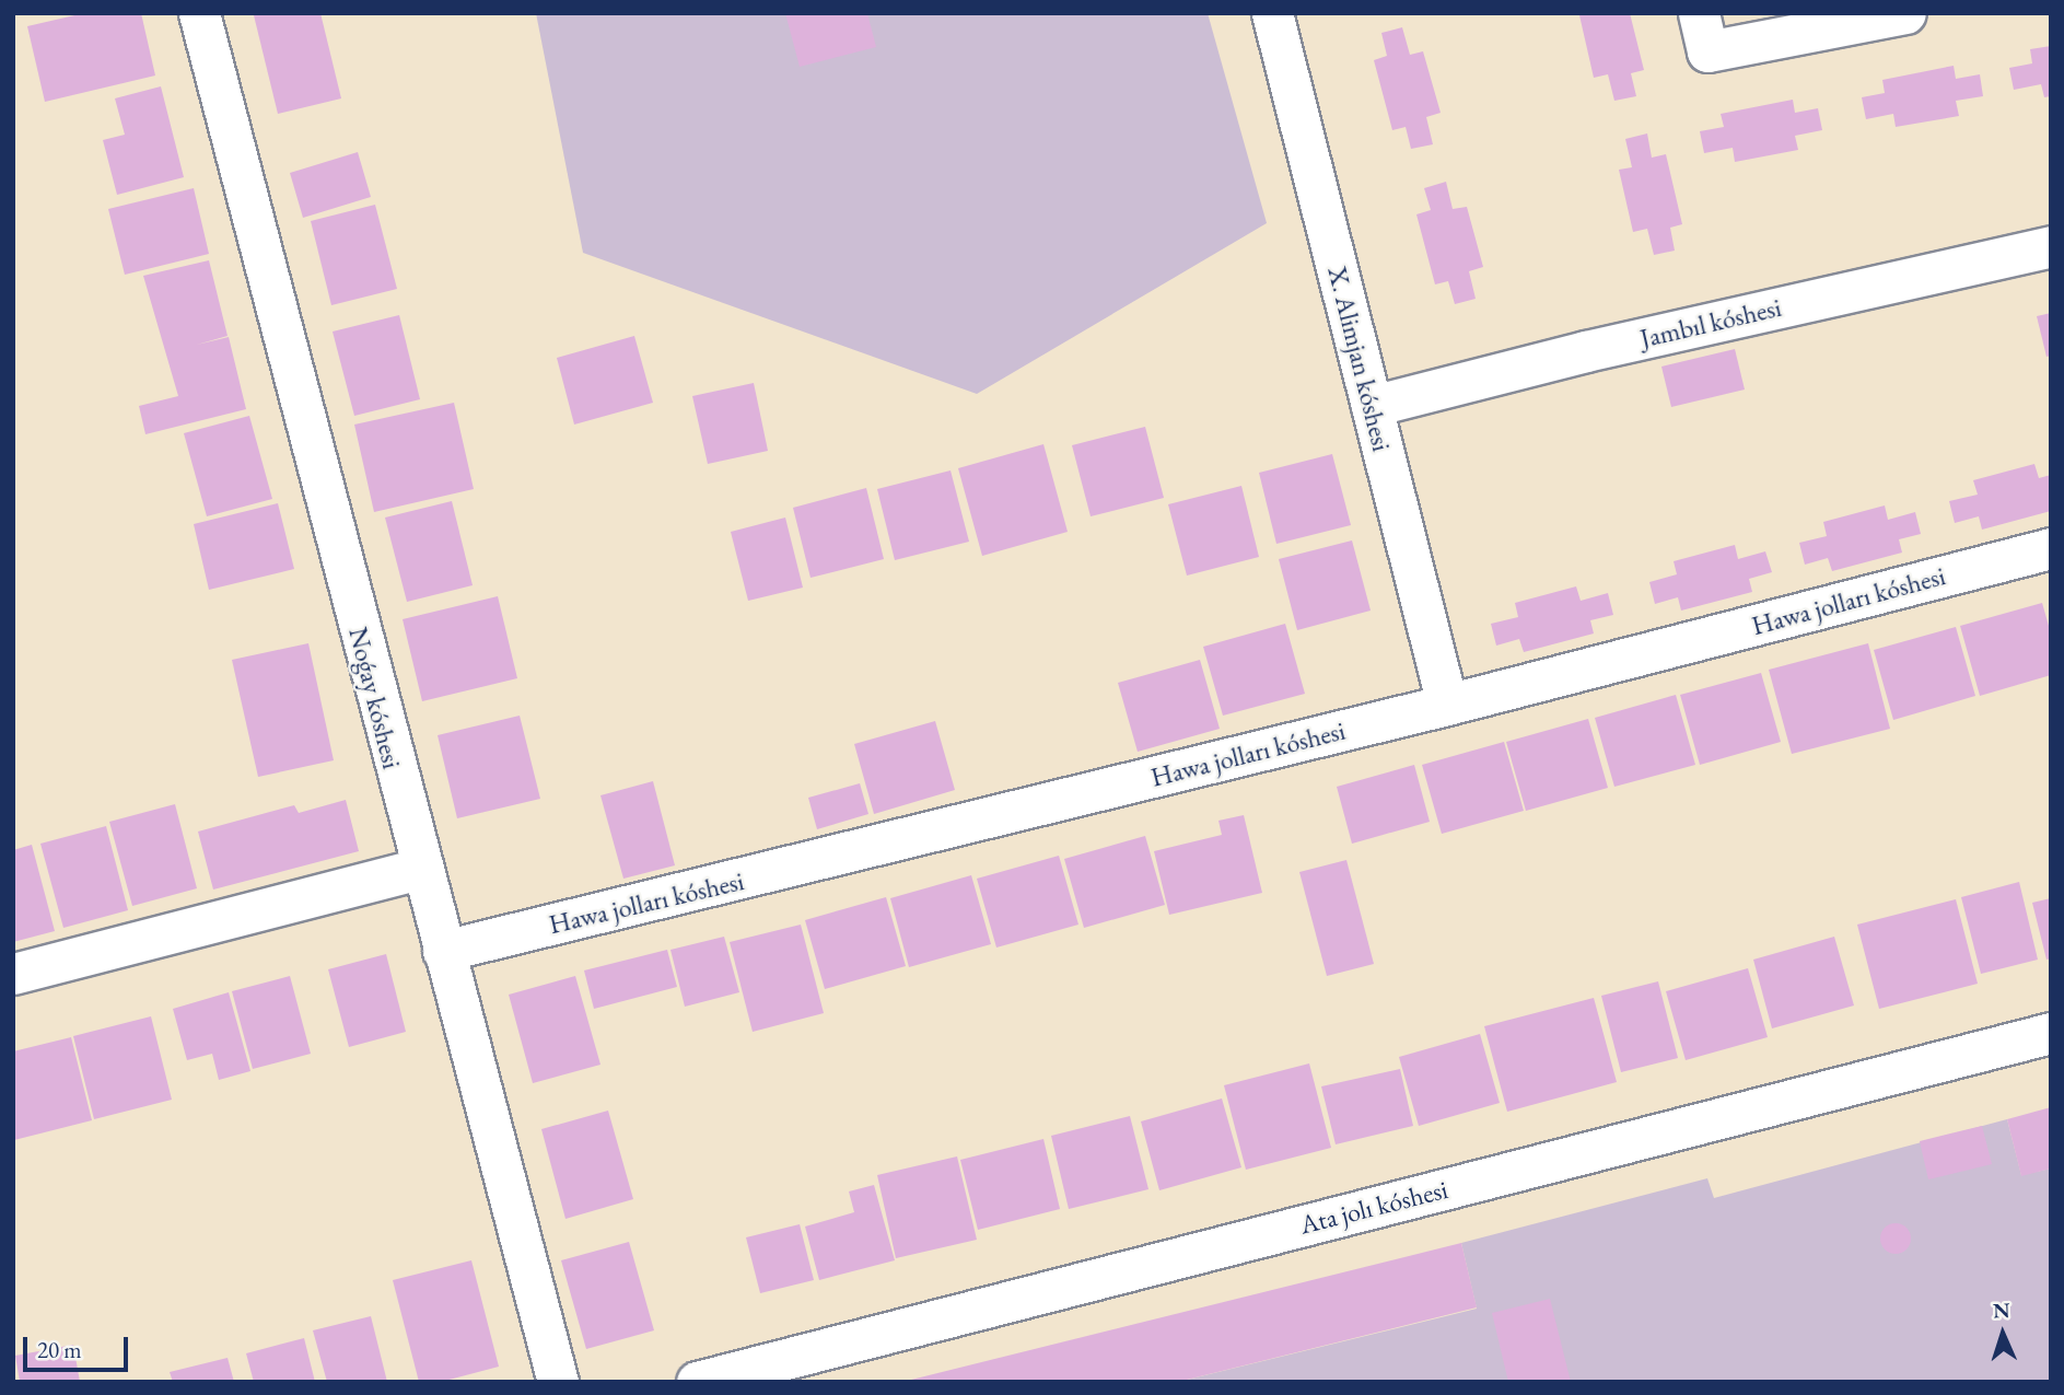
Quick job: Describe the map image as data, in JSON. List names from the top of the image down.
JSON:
{
  "streets": {
    "street": [
      "Jambıl kóshesi",
      "X. Alimjan kóshesi",
      "Hawa jolları kóshesi",
      "Noǵay kóshesi",
      "Ata jolı kóshesi"
    ]
  },
  "crossings": [
    ["Jambıl kóshesi", "X. Alimjan kóshesi"],
    ["X. Alimjan kóshesi", "Hawa jolları kóshesi"],
    ["Hawa jolları kóshesi", "Noǵay kóshesi"]
  ],
  "scale_bar": "20 m",
  "north": "top"
}
